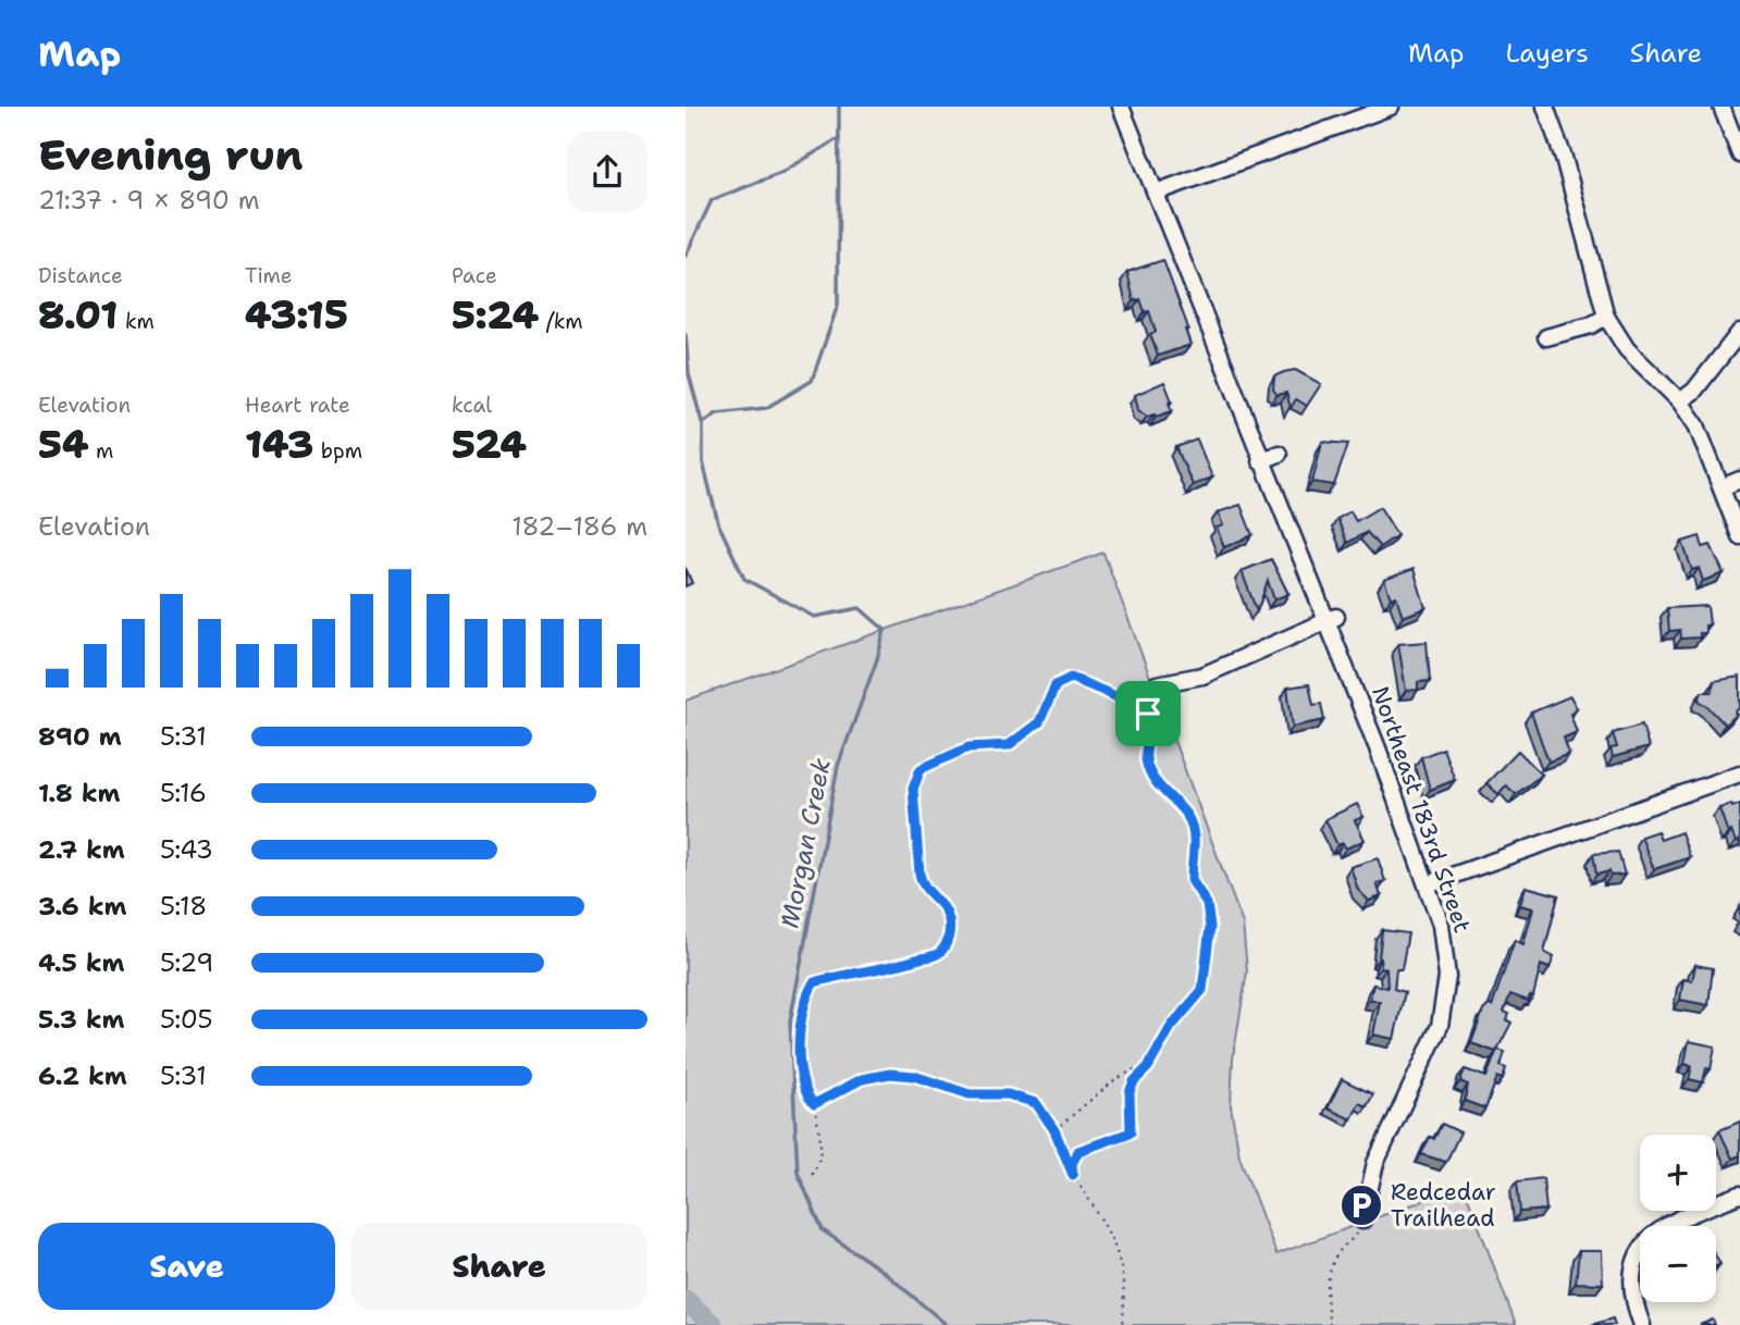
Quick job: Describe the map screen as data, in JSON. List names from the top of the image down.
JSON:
{
  "streets": {
    "street": ["Northeast 183rd Street"]
  },
  "water": ["Morgan Creek"],
  "places": {
    "parking": ["Redcedar Trailhead"]
  },
  "page": {
    "header": "Map",
    "nav": ["Map", "Layers", "Share"],
    "heading": ["Evening run", "21:37 · 9 × 890 m"],
    "stats": [
      ["Distance", "8.01 km"],
      ["Time", "43:15"],
      ["Pace", "5:24 /km"],
      ["Elevation", "54 m"],
      ["Heart rate", "143 bpm"],
      ["kcal", "524"]
    ],
    "chart": ["Elevation", "182–186 m"],
    "list": [
      {
        "name": "890 m",
        "note": "5:31"
      },
      {
        "name": "1.8 km",
        "note": "5:16"
      },
      {
        "name": "2.7 km",
        "note": "5:43"
      },
      {
        "name": "3.6 km",
        "note": "5:18"
      },
      {
        "name": "4.5 km",
        "note": "5:29"
      },
      {
        "name": "5.3 km",
        "note": "5:05"
      },
      {
        "name": "6.2 km",
        "note": "5:31"
      }
    ],
    "map_buttons": ["+", "−"],
    "buttons": ["Save", "Share"]
  }
}
